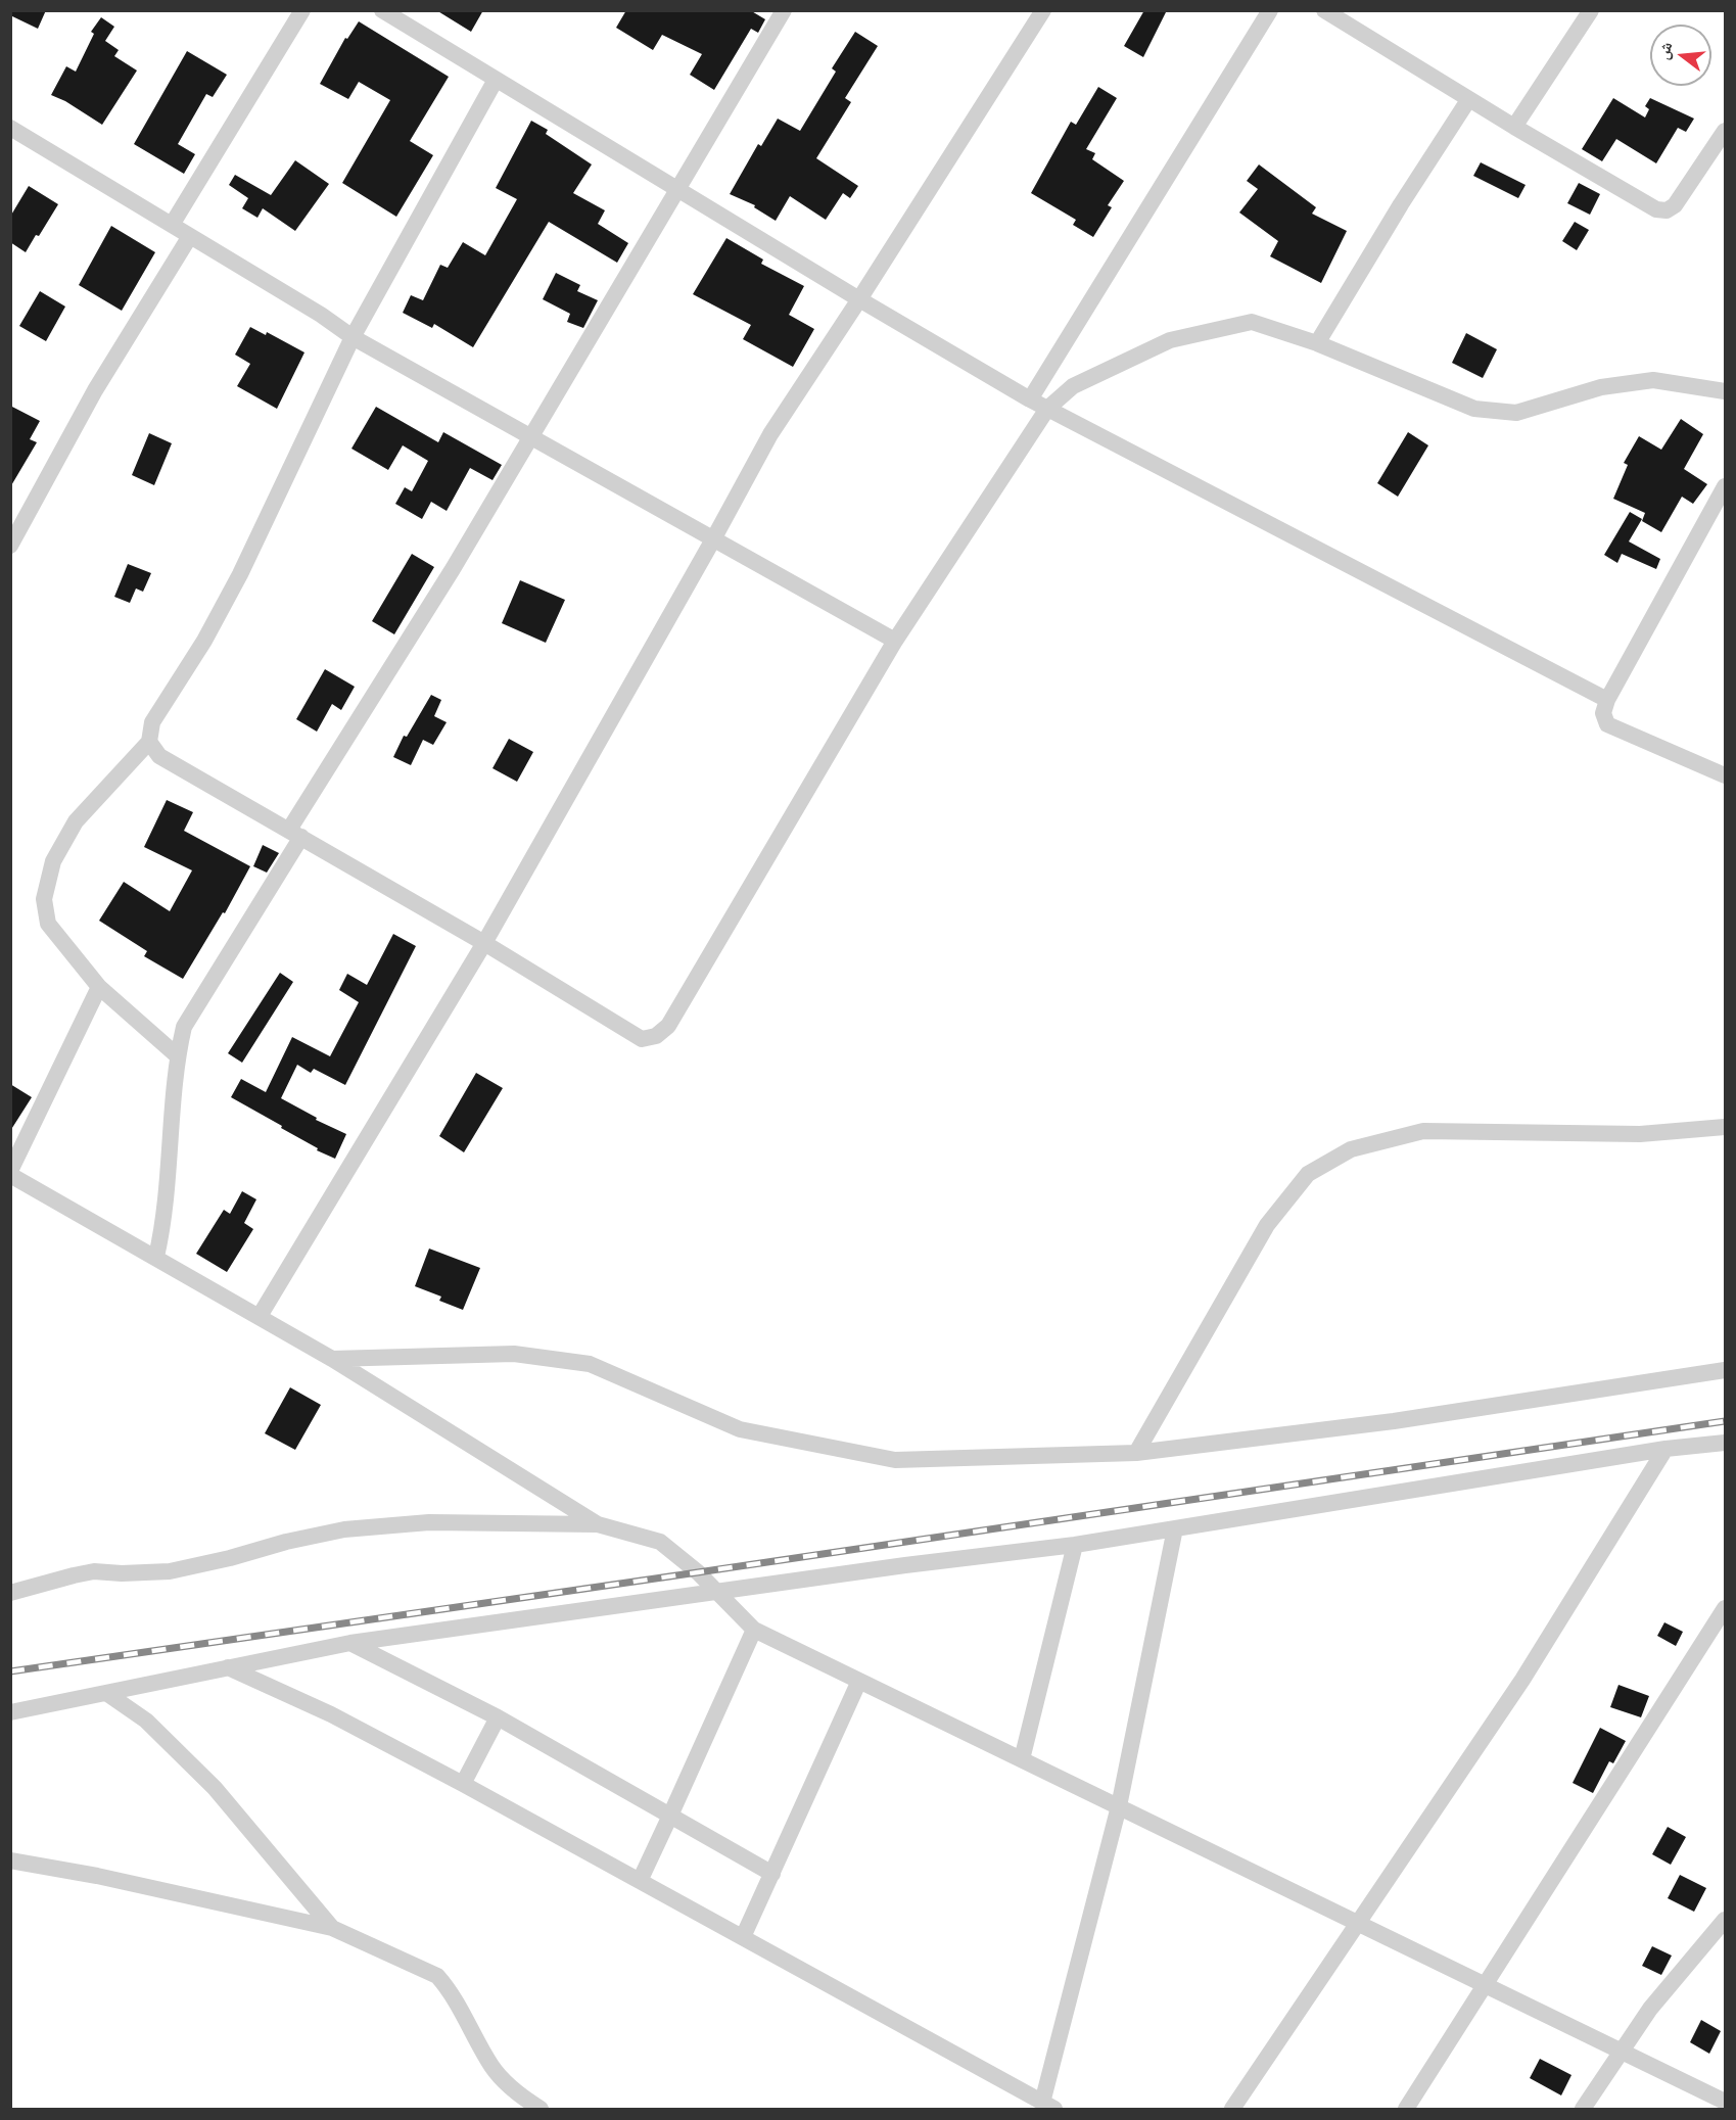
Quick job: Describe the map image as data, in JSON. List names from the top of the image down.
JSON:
{
  "north": "left"
}
